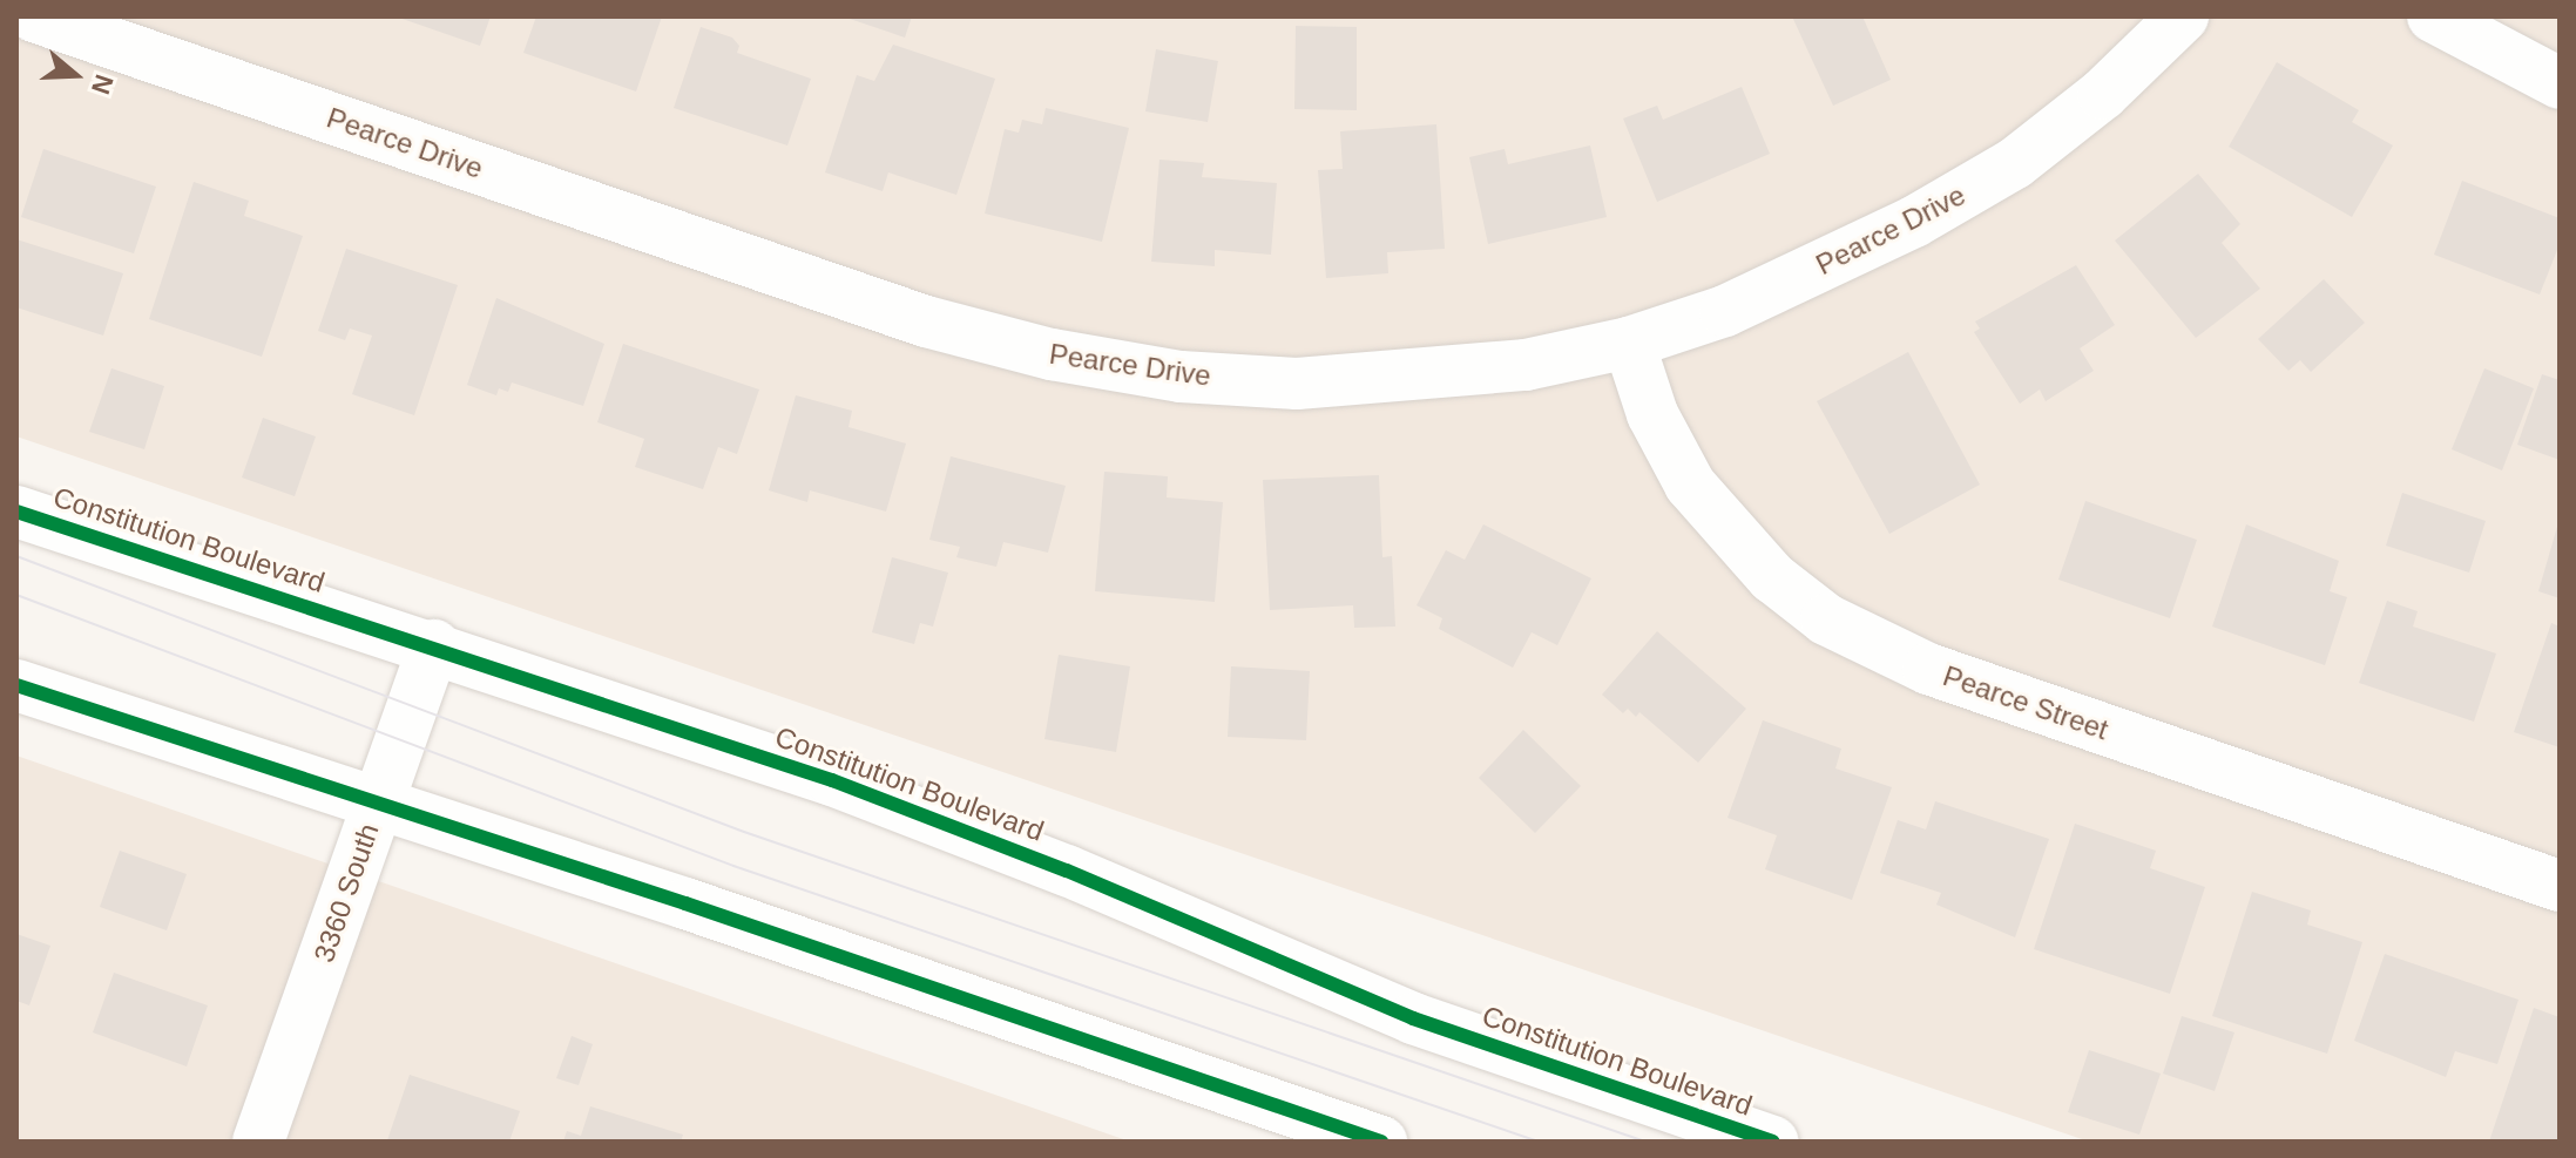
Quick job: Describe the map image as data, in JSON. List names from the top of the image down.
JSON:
{
  "streets": {
    "street": [
      "Pearce Drive",
      "Constitution Boulevard",
      "Pearce Street",
      "3360 South"
    ]
  },
  "crossings": [
    ["Pearce Drive", "Pearce Street"],
    ["Constitution Boulevard", "3360 South"]
  ],
  "north": "right"
}
